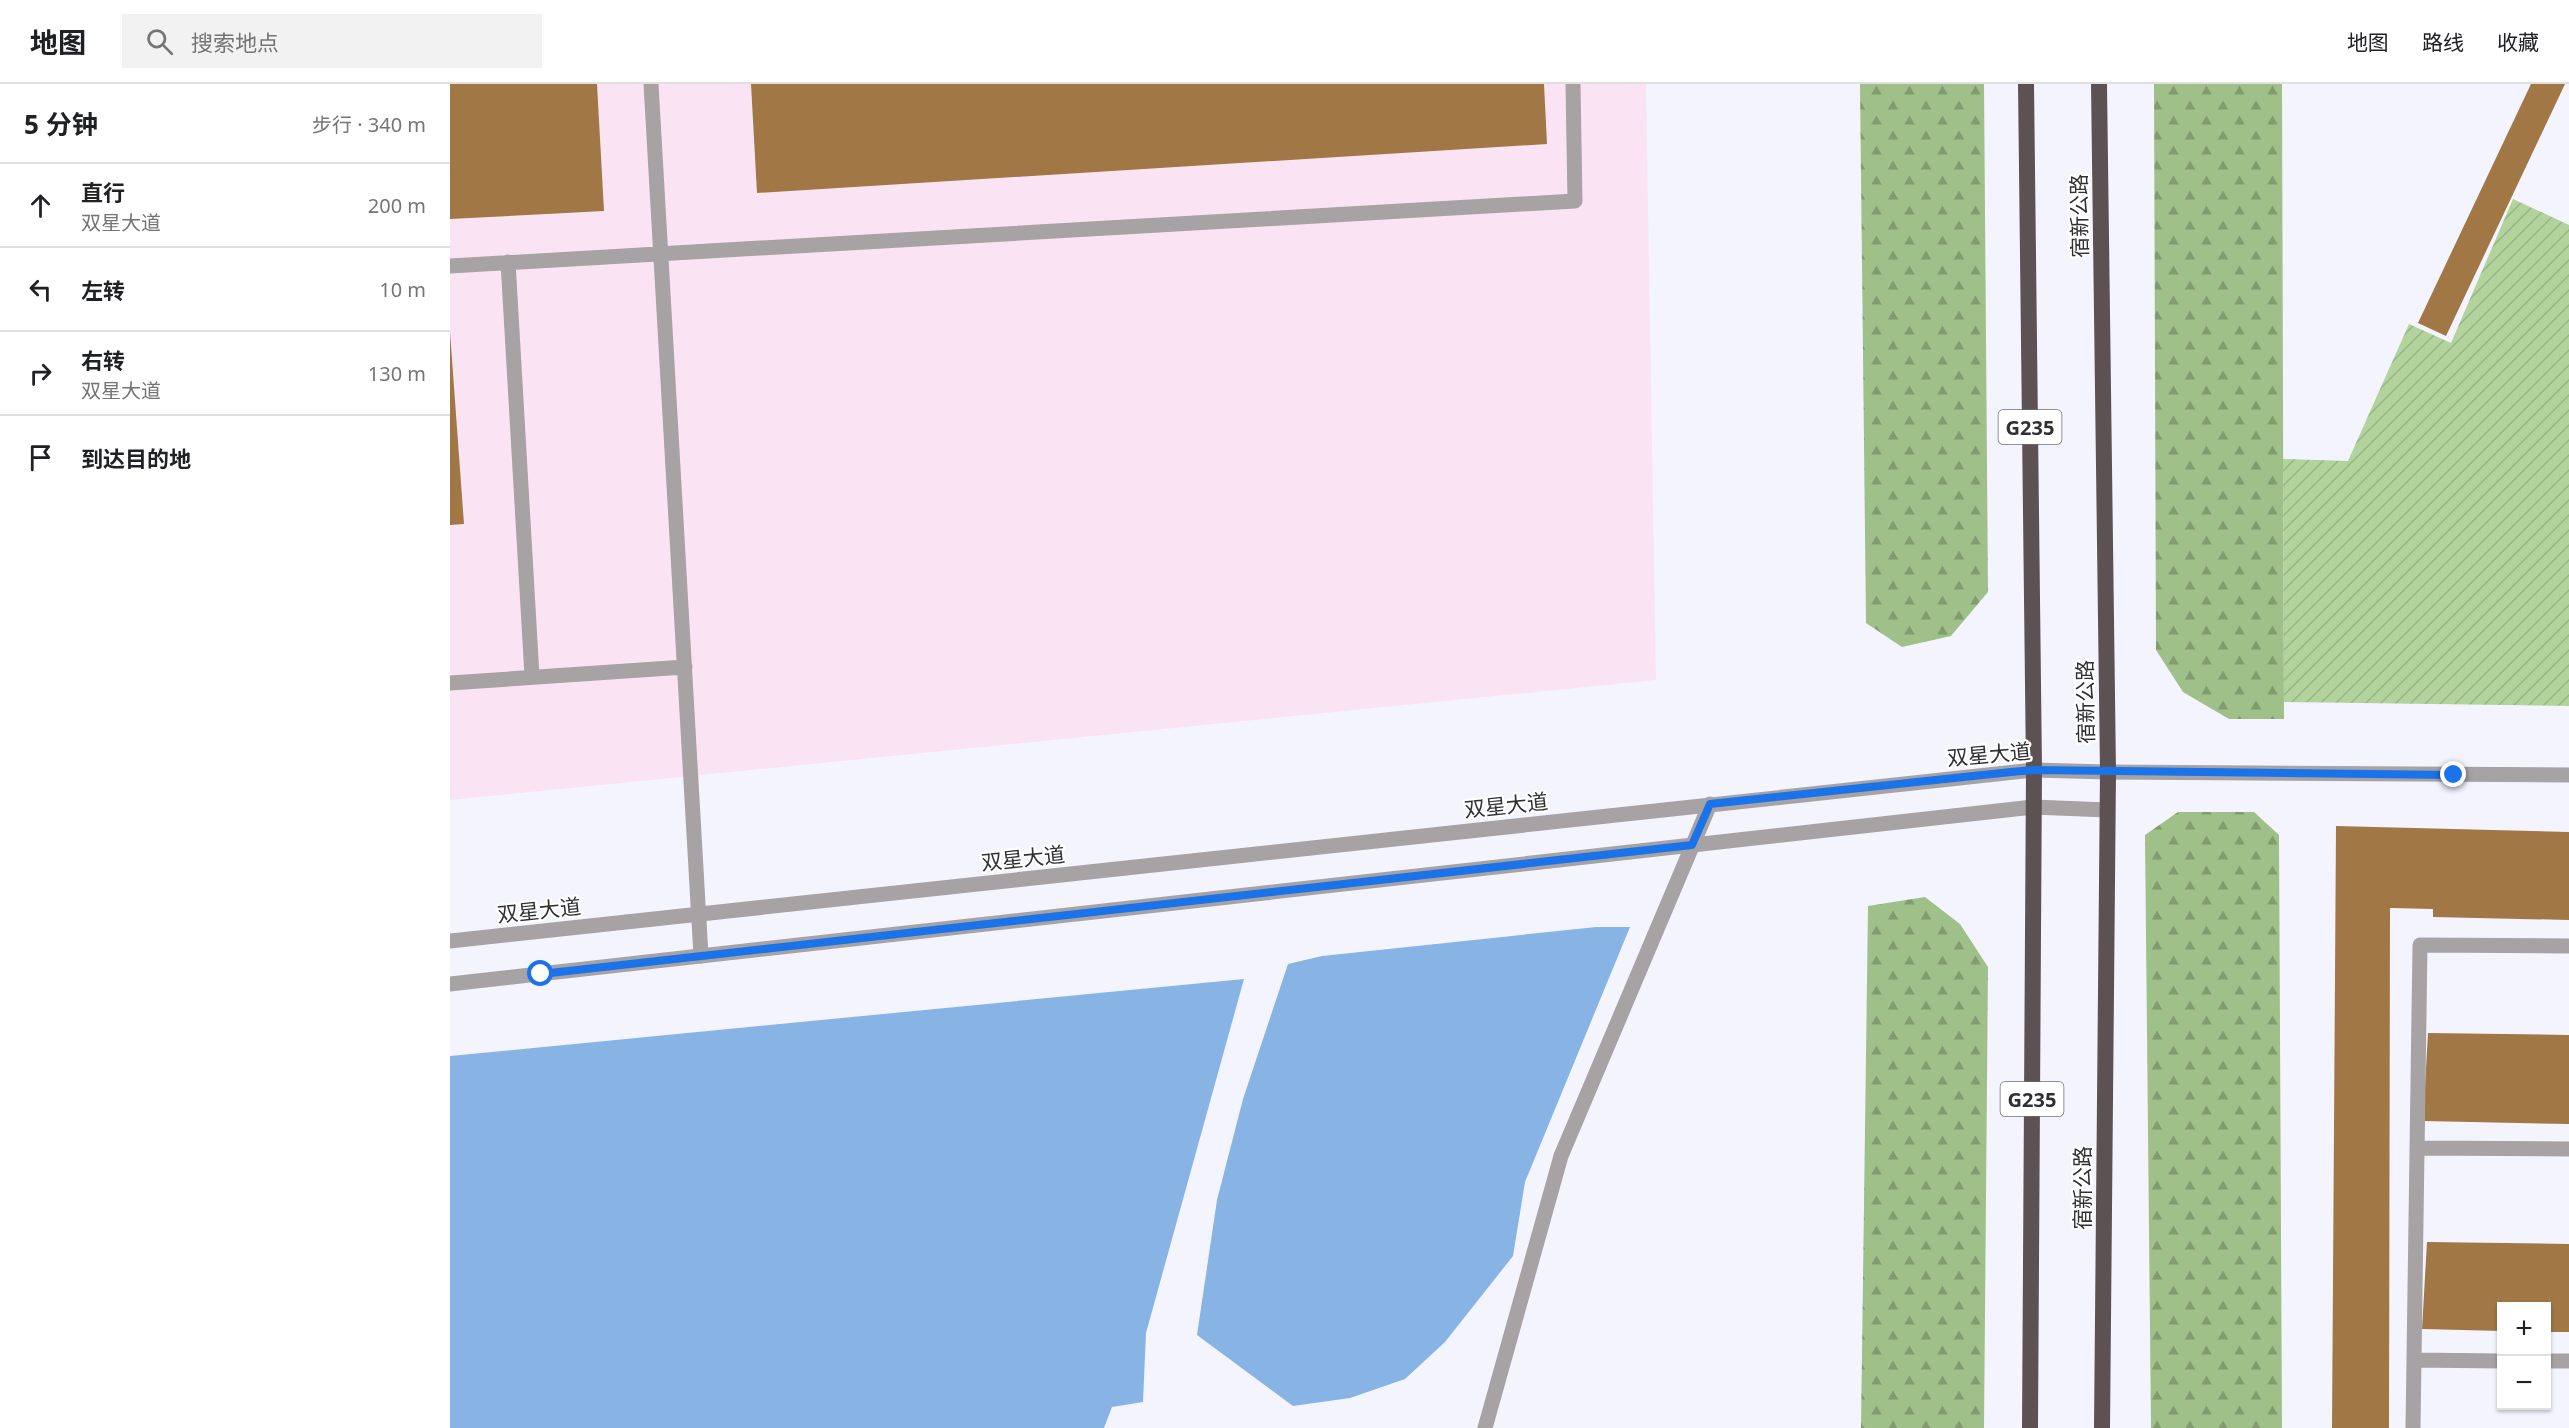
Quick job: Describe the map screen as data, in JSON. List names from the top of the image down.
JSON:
{
  "streets": {
    "highway": ["宿新公路", "G235"],
    "street": ["双星大道"]
  },
  "crossings": [
    ["宿新公路", "双星大道"],
    ["G235", "双星大道"]
  ],
  "page": {
    "header": "地图",
    "search": "搜索地点",
    "nav": ["地图", "路线", "收藏"],
    "heading": ["5 分钟", "步行 · 340 m"],
    "list": [
      ["直行", "双星大道", "200 m"],
      ["左转", "10 m"],
      ["右转", "双星大道", "130 m"],
      "到达目的地"
    ],
    "map_buttons": ["+", "−"]
  }
}
